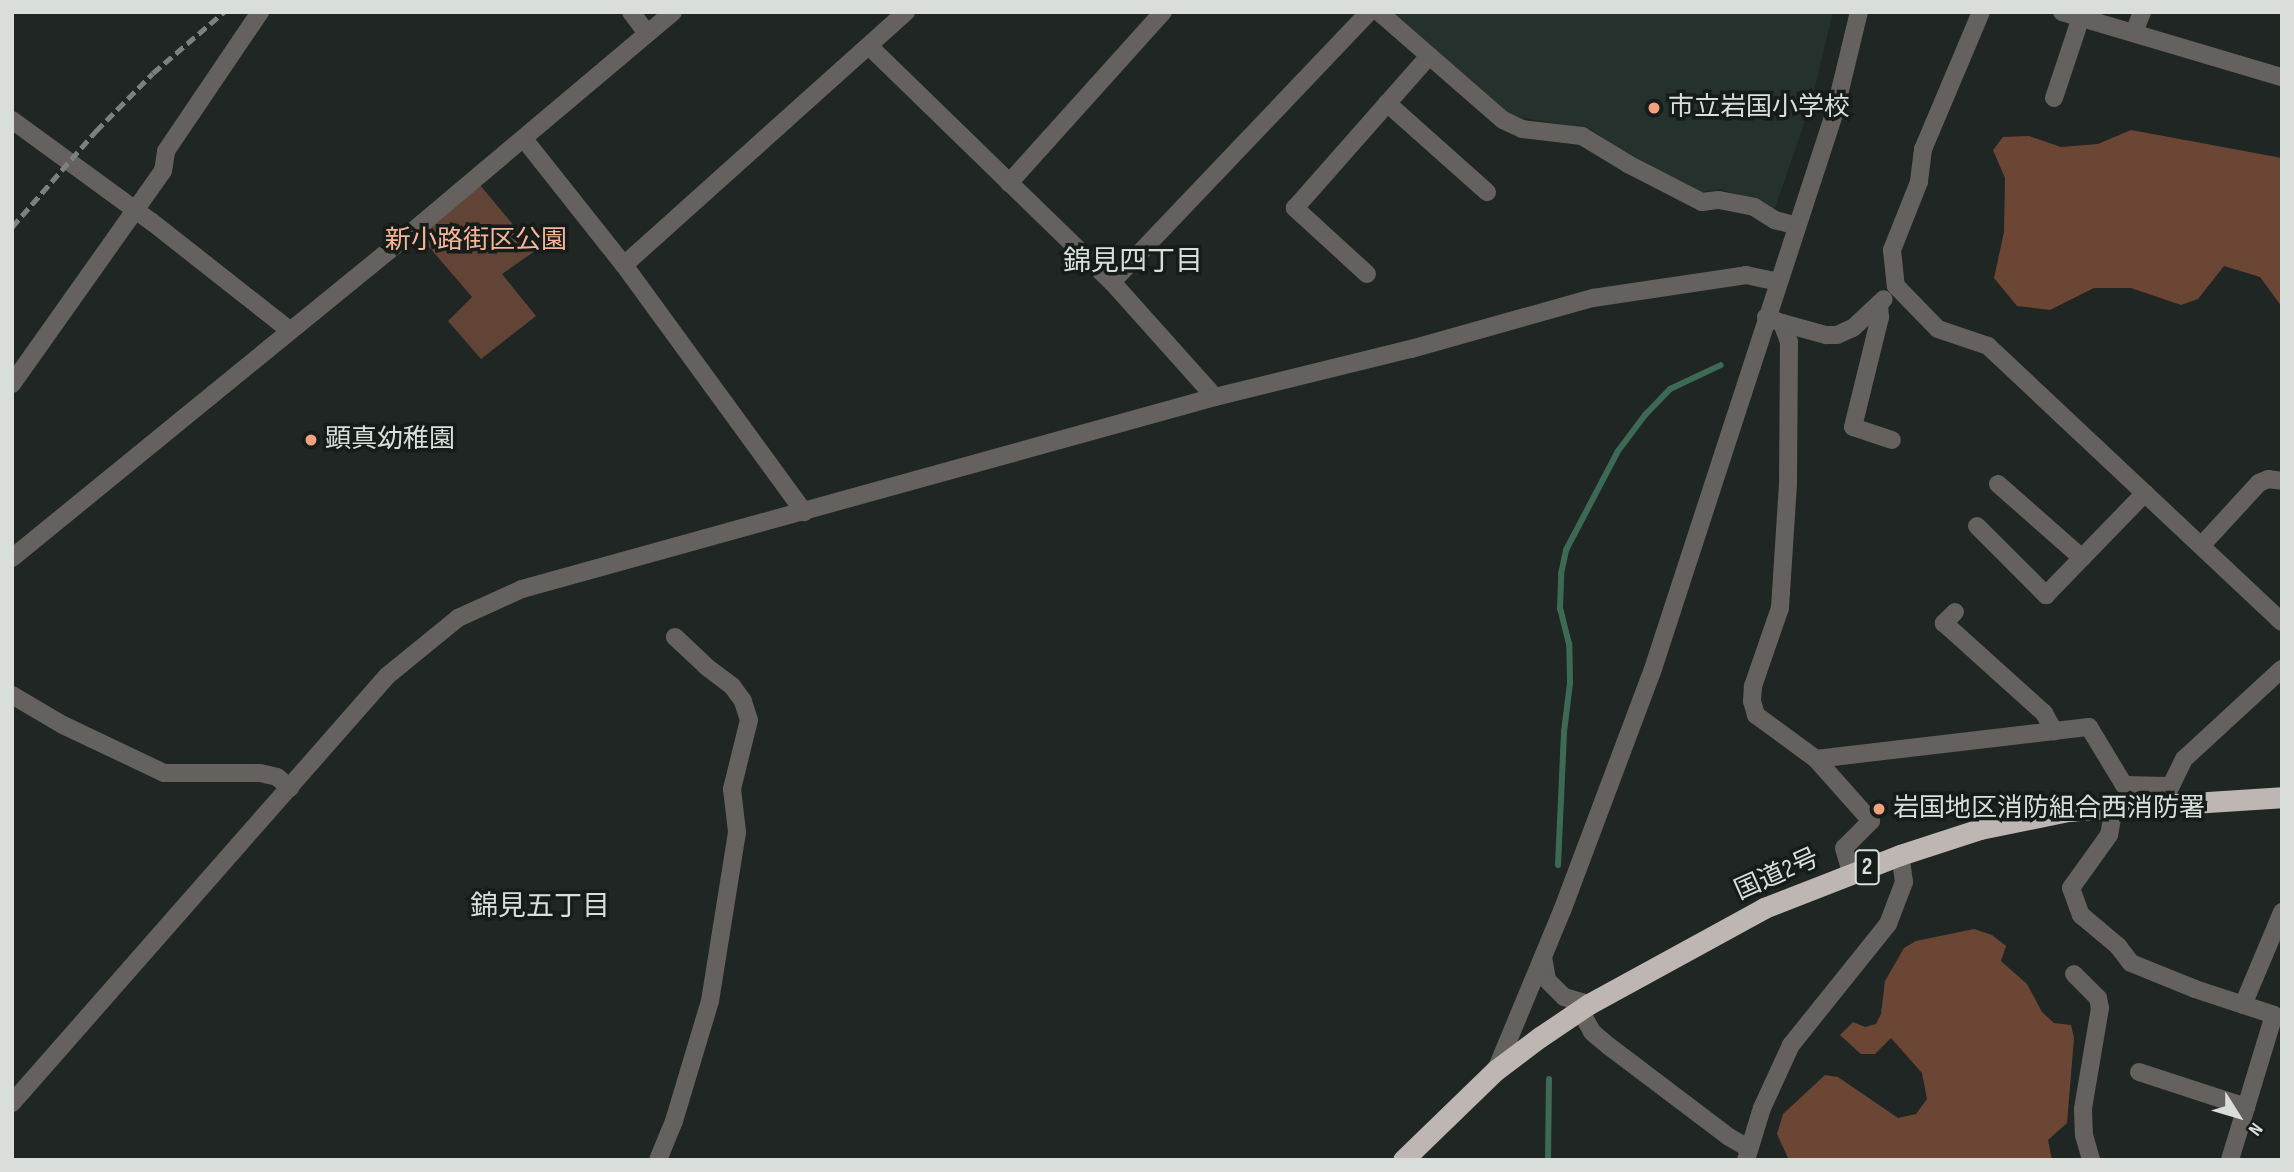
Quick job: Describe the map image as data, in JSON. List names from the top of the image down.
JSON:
{
  "streets": {
    "highway": ["2", "国道2号"]
  },
  "districts": ["錦見四丁目", "錦見五丁目"],
  "parks": ["新小路街区公園"],
  "places": ["市立岩国小学校", "顕真幼稚園", "岩国地区消防組合西消防署"],
  "north": "bottom right"
}
